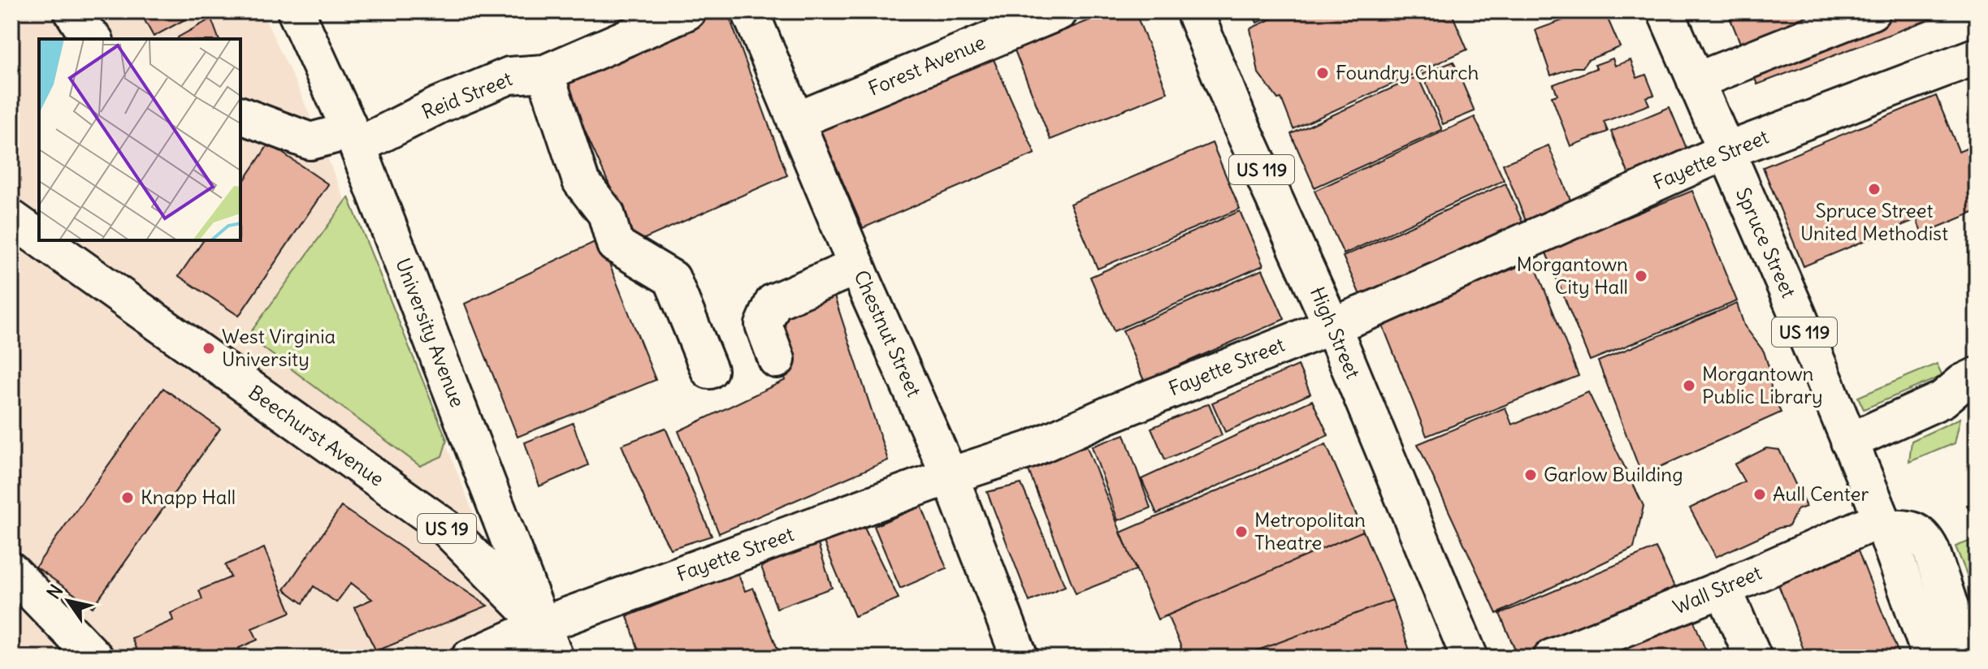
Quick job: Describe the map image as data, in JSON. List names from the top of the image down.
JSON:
{
  "streets": {
    "street": [
      "Forest Avenue",
      "Reid Street",
      "Fayette Street",
      "US 119",
      "Spruce Street",
      "University Avenue",
      "High Street",
      "Chestnut Street",
      "Beechurst Avenue",
      "US 19",
      "Wall Street"
    ]
  },
  "crossings": [
    ["Forest Avenue", "Chestnut Street"],
    ["Reid Street", "University Avenue"],
    ["Fayette Street", "Spruce Street"],
    ["Fayette Street", "University Avenue"],
    ["Fayette Street", "High Street"],
    ["Fayette Street", "Chestnut Street"],
    ["Fayette Street", "Beechurst Avenue"],
    ["Spruce Street", "Wall Street"],
    ["University Avenue", "Beechurst Avenue"]
  ],
  "places": [
    "Foundry Church",
    "Spruce Street United Methodist",
    "Morgantown City Hall",
    "West Virginia University",
    "Morgantown Public Library",
    "Garlow Building",
    "Aull Center",
    "Knapp Hall",
    "Metropolitan Theatre"
  ],
  "north": "top left"
}
